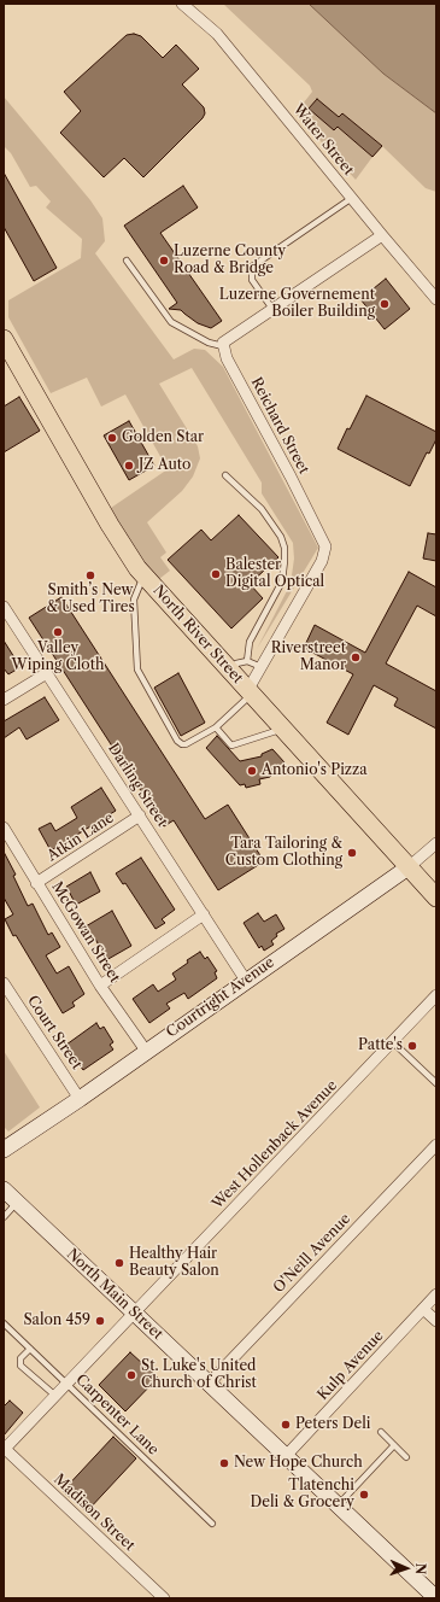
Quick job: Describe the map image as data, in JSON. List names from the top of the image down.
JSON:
{
  "streets": {
    "main road": ["North River Street", "Courtright Avenue", "North Main Street"],
    "street": [
      "Water Street",
      "Reichard Street",
      "Darling Street",
      "Atkin Lane",
      "McGowan Street",
      "Court Street",
      "West Hollenback Avenue",
      "O'Neill Avenue",
      "Kulp Avenue",
      "Madison Street"
    ],
    "lane": ["Carpenter Lane"]
  },
  "crossings": [
    ["Reichard Street", "North River Street"],
    ["North River Street", "Courtright Avenue"],
    ["Darling Street", "Atkin Lane"],
    ["Darling Street", "Courtright Avenue"],
    ["Atkin Lane", "McGowan Street"],
    ["McGowan Street", "Courtright Avenue"],
    ["Courtright Avenue", "Court Street"],
    ["West Hollenback Avenue", "North Main Street"],
    ["West Hollenback Avenue", "Carpenter Lane"],
    ["West Hollenback Avenue", "Madison Street"],
    ["O'Neill Avenue", "North Main Street"],
    ["North Main Street", "Kulp Avenue"]
  ],
  "places": [
    "Luzerne County Road & Bridge",
    "Luzerne Governement Boiler Building",
    "Golden Star",
    "JZ Auto",
    "Balester Digital Optical",
    "Smith’s New & Used Tires",
    "Valley Wiping Cloth",
    "Riverstreet Manor",
    "Antonio's Pizza",
    "Tara Tailoring & Custom Clothing",
    "Patte's",
    "Healthy Hair Beauty Salon",
    "Salon 459",
    "St. Luke's United Church of Christ",
    "Peters Deli",
    "New Hope Church",
    "Tlatenchi Deli & Grocery"
  ],
  "north": "right"
}
